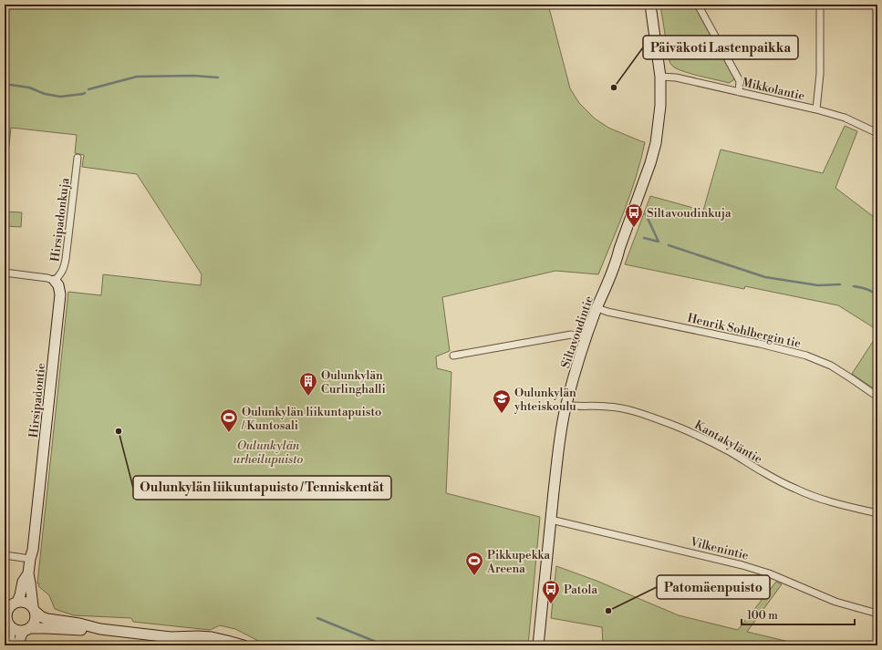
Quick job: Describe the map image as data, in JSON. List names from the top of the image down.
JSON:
{
  "streets": {
    "main road": ["Siltavoudintie", "Hirsipadontie"],
    "street": [
      "Mikkolantie",
      "Hirsipadonkuja",
      "Henrik Sohlbergin tie",
      "Kantakyläntie",
      "Vilkenintie"
    ]
  },
  "crossings": [
    ["Mikkolantie", "Siltavoudintie"],
    ["Hirsipadonkuja", "Hirsipadontie"],
    ["Henrik Sohlbergin tie", "Siltavoudintie"],
    ["Siltavoudintie", "Kantakyläntie"],
    ["Siltavoudintie", "Vilkenintie"]
  ],
  "parks": ["Oulunkylän urheilupuisto"],
  "places": {
    "other": ["Päiväkoti Lastenpaikka", "Oulunkylän liikuntapuisto / Tenniskentät", "Patomäenpuisto"],
    "bus stop": ["Siltavoudinkuja", "Patola"],
    "building": ["Oulunkylän Curlinghalli"],
    "school or university": ["Oulunkylän yhteiskoulu"],
    "sports": ["Oulunkylän liikuntapuisto / Kuntosali", "Pikkupekka Areena"]
  },
  "scale_bar": "100 m"
}
